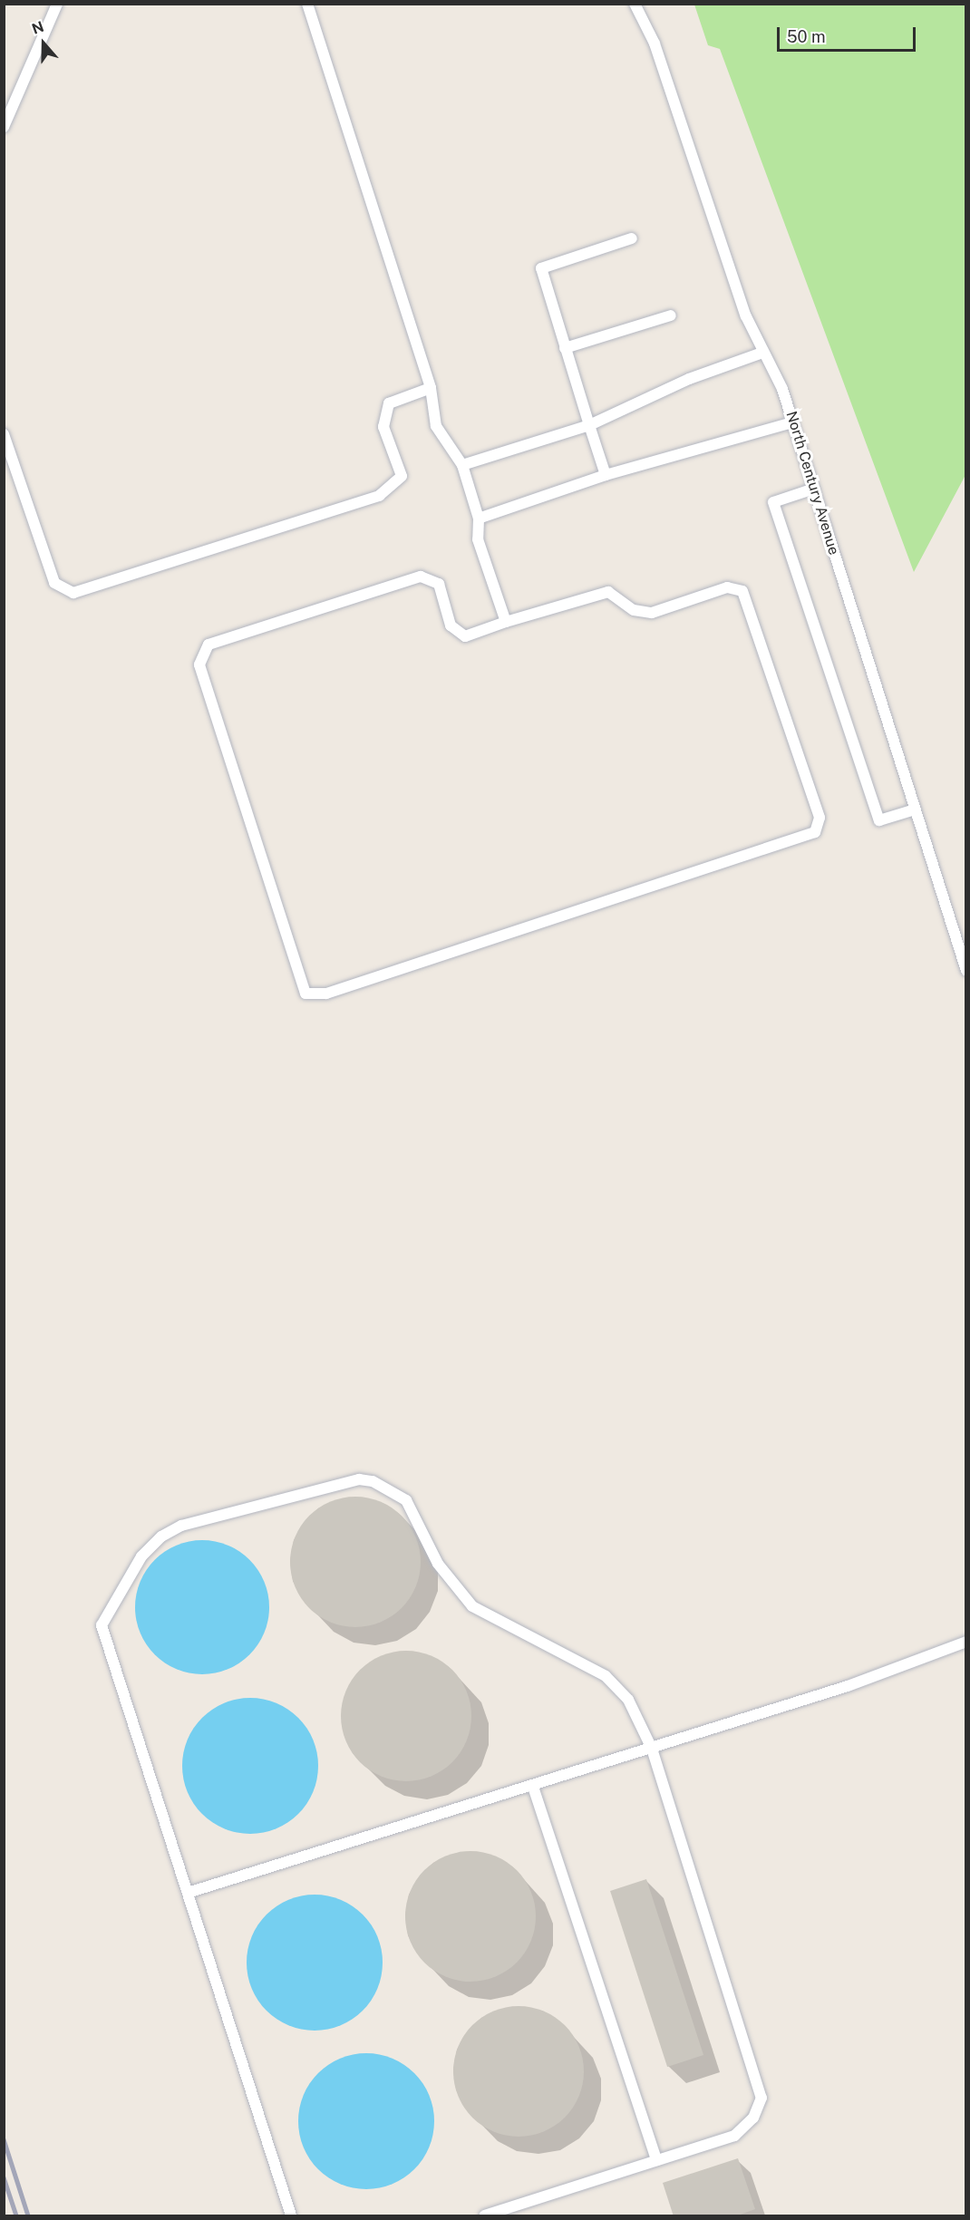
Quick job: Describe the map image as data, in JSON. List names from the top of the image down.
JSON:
{
  "streets": {
    "lane": ["North Century Avenue"]
  },
  "scale_bar": "50 m",
  "north": "top"
}
